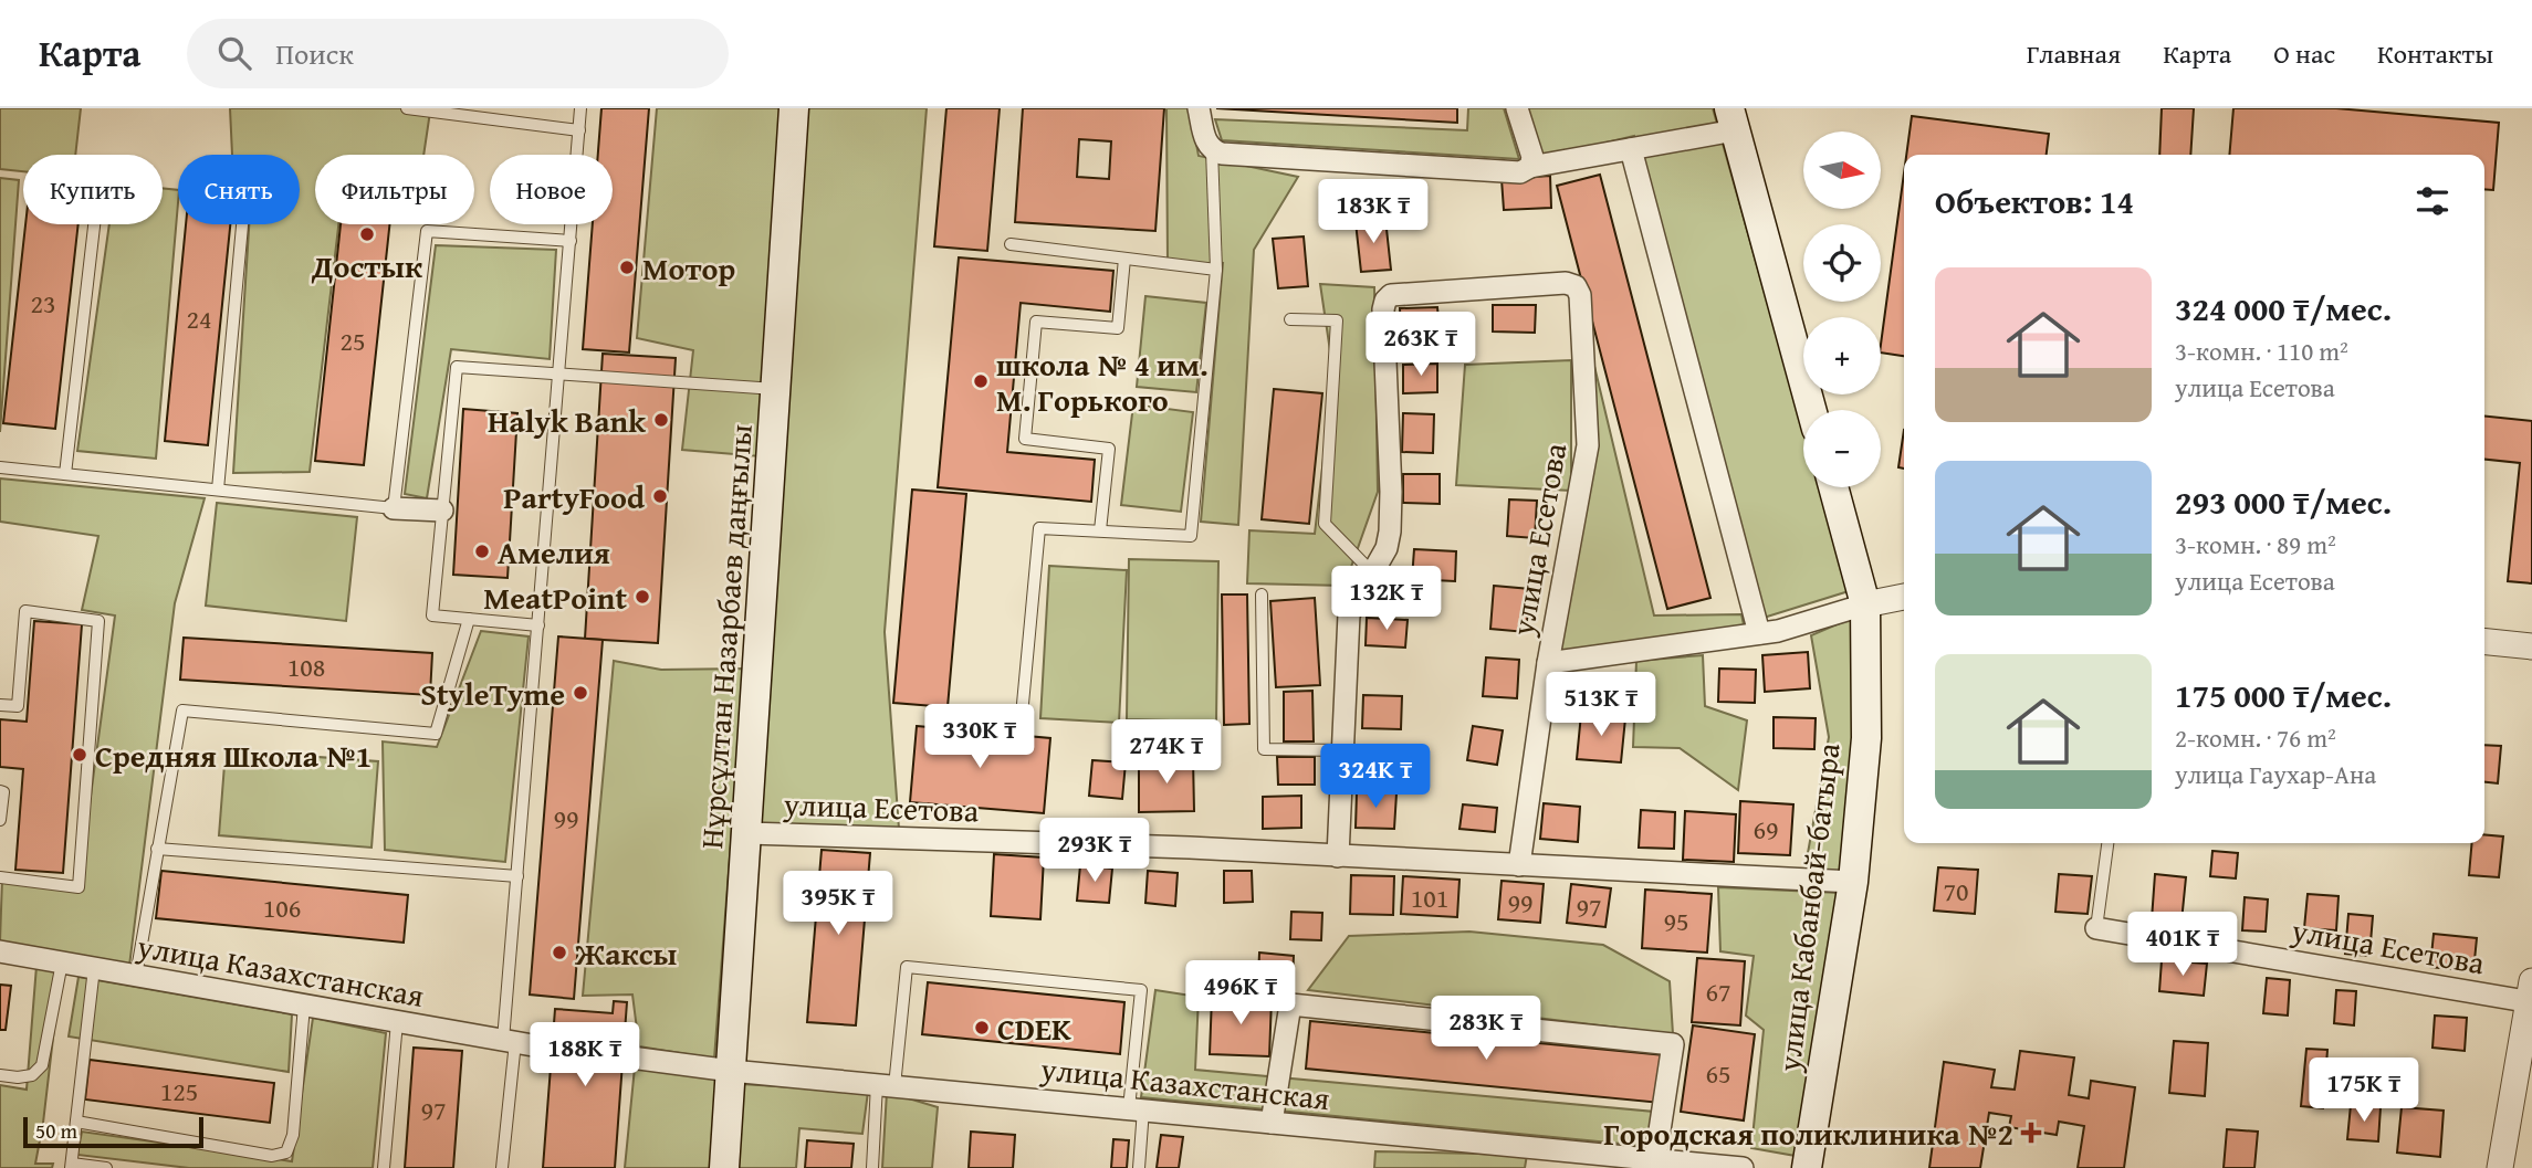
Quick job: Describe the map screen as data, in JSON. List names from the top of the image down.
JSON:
{
  "streets": {
    "main road": ["Нұрсұлтан Назарбаев даңғылы", "улица Кабанбай-батыра"],
    "street": ["улица Есетова", "улица Казахстанская"]
  },
  "crossings": [
    ["улица Есетова", "Нұрсұлтан Назарбаев даңғылы"],
    ["улица Есетова", "улица Кабанбай-батыра"],
    ["Нұрсұлтан Назарбаев даңғылы", "улица Казахстанская"]
  ],
  "places": {
    "other": [
      "Достык",
      "Мотор",
      "школа № 4 им. М. Горького",
      "Halyk Bank",
      "PartyFood",
      "Амелия",
      "MeatPoint",
      "StyleTyme",
      "Средняя Школа №1",
      "Жаксы",
      "CDEK"
    ],
    "health": ["Городская поликлиника №2"]
  },
  "house_numbers": [
    "23",
    "24",
    "25",
    "108",
    "99",
    "69",
    "70",
    "101",
    "99",
    "97",
    "106",
    "95",
    "67",
    "65",
    "125",
    "97"
  ],
  "scale_bar": "50 m",
  "north": "right",
  "page": {
    "header": "Карта",
    "search": "Поиск",
    "nav": [
      "Главная",
      "Карта",
      "О нас",
      "Контакты"
    ],
    "map_buttons": ["+", "−"],
    "chip": [
      "Купить",
      "Снять",
      "Фильтры",
      "Новое"
    ],
    "heading": "Объектов: 14",
    "price": [
      "183K ₸",
      "263K ₸",
      "132K ₸",
      "513K ₸",
      "330K ₸",
      "274K ₸",
      "324K ₸",
      "293K ₸",
      "395K ₸",
      "401K ₸",
      "496K ₸",
      "283K ₸",
      "188K ₸",
      "175K ₸"
    ],
    "list": [
      {
        "name": "324 000 ₸/мес.",
        "note": "3-комн. · 110 m² · улица Есетова"
      },
      {
        "name": "293 000 ₸/мес.",
        "note": "3-комн. · 89 m² · улица Есетова"
      },
      {
        "name": "175 000 ₸/мес.",
        "note": "2-комн. · 76 m² · улица Гаухар-Ана"
      }
    ],
    "scale": "50 m"
  }
}
